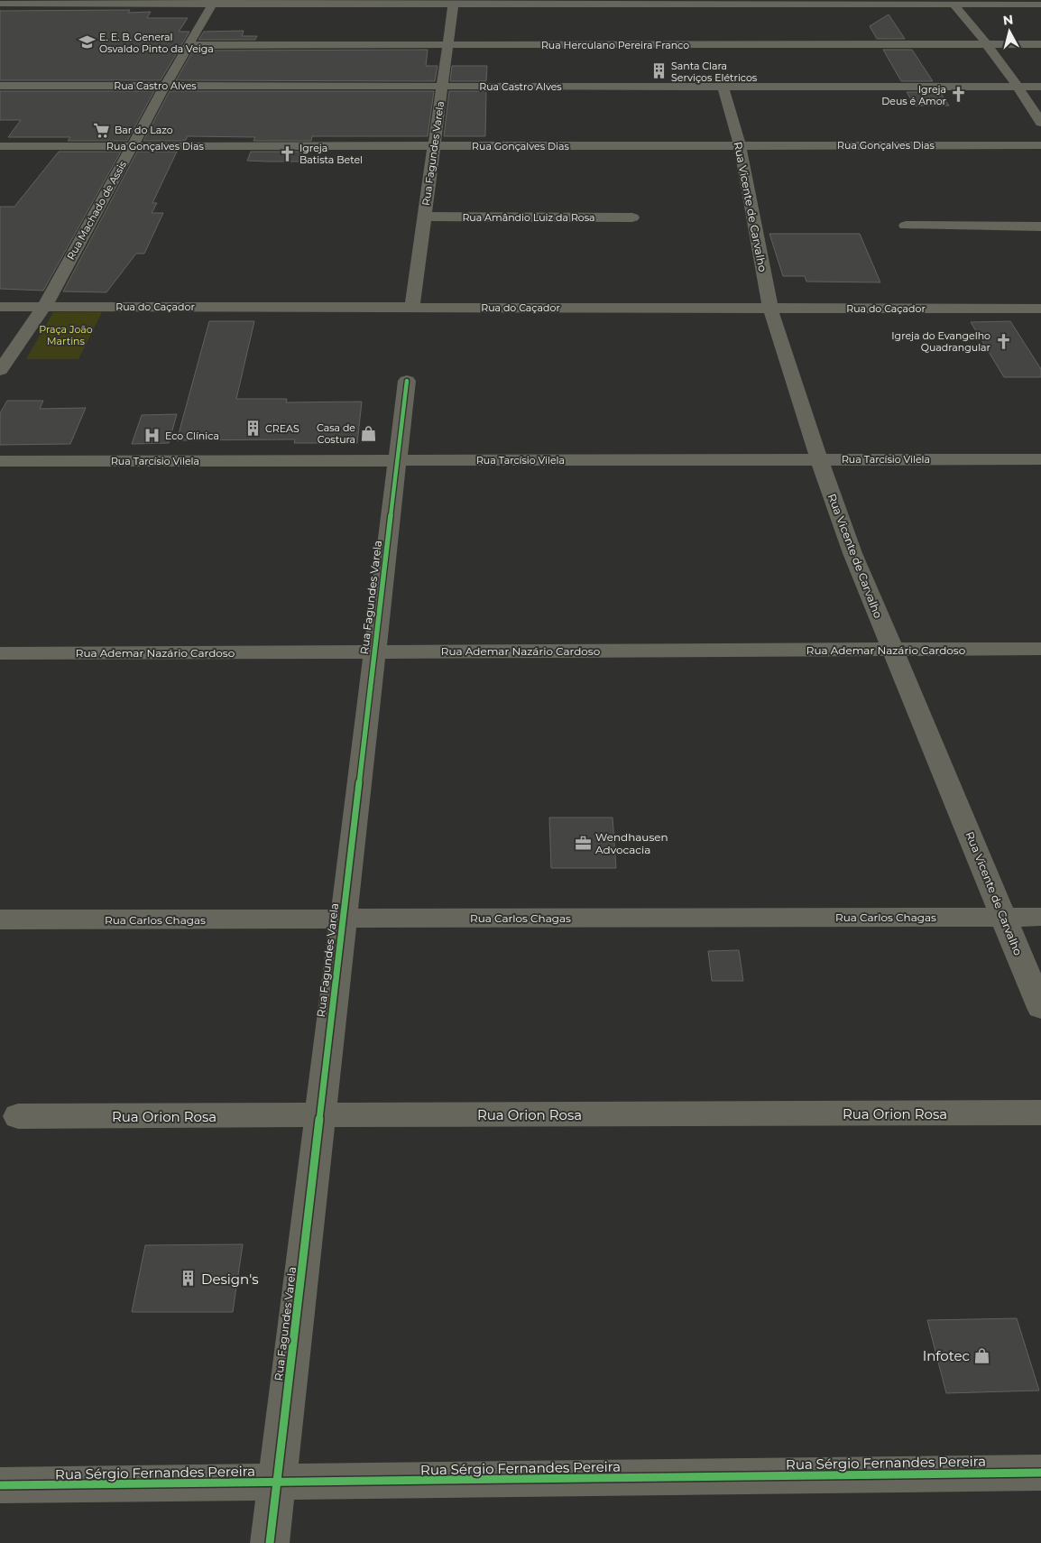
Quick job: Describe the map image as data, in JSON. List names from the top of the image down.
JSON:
{
  "streets": {
    "street": [
      "Rua Herculano Pereira Franco",
      "Rua Castro Alves",
      "Rua Gonçalves Dias",
      "Rua Fagundes Varela",
      "Rua Vicente de Carvalho",
      "Rua Machado de Assis",
      "Rua Amândio Luiz da Rosa",
      "Rua do Caçador",
      "Rua Tarcísio Vilela",
      "Rua Ademar Nazário Cardoso",
      "Rua Carlos Chagas",
      "Rua Orion Rosa",
      "Rua Sérgio Fernandes Pereira"
    ]
  },
  "crossings": [
    ["Rua Herculano Pereira Franco", "Rua Fagundes Varela"],
    ["Rua Herculano Pereira Franco", "Rua Machado de Assis"],
    ["Rua Castro Alves", "Rua Fagundes Varela"],
    ["Rua Castro Alves", "Rua Vicente de Carvalho"],
    ["Rua Castro Alves", "Rua Machado de Assis"],
    ["Rua Gonçalves Dias", "Rua Fagundes Varela"],
    ["Rua Gonçalves Dias", "Rua Vicente de Carvalho"],
    ["Rua Gonçalves Dias", "Rua Machado de Assis"],
    ["Rua Fagundes Varela", "Rua Amândio Luiz da Rosa"],
    ["Rua Fagundes Varela", "Rua do Caçador"],
    ["Rua Fagundes Varela", "Rua Tarcísio Vilela"],
    ["Rua Fagundes Varela", "Rua Ademar Nazário Cardoso"],
    ["Rua Fagundes Varela", "Rua Carlos Chagas"],
    ["Rua Fagundes Varela", "Rua Orion Rosa"],
    ["Rua Fagundes Varela", "Rua Sérgio Fernandes Pereira"],
    ["Rua Vicente de Carvalho", "Rua do Caçador"],
    ["Rua Vicente de Carvalho", "Rua Tarcísio Vilela"],
    ["Rua Vicente de Carvalho", "Rua Ademar Nazário Cardoso"],
    ["Rua Vicente de Carvalho", "Rua Carlos Chagas"],
    ["Rua Machado de Assis", "Rua do Caçador"]
  ],
  "parks": ["Praça João Martins"],
  "places": {
    "school or university": ["E. E. B. General Osvaldo Pinto da Veiga"],
    "building": ["Santa Clara Serviços Elétricos", "CREAS", "Design's"],
    "church": ["Igreja Deus é Amor", "Igreja Batista Betel", "Igreja do Evangelho Quadrangular"],
    "supermarket": ["Bar do Lazo"],
    "shop": ["Casa de Costura", "Infotec"],
    "hospital": ["Eco Clínica"],
    "office": ["Wendhausen Advocacia"]
  },
  "north": "top"
}
